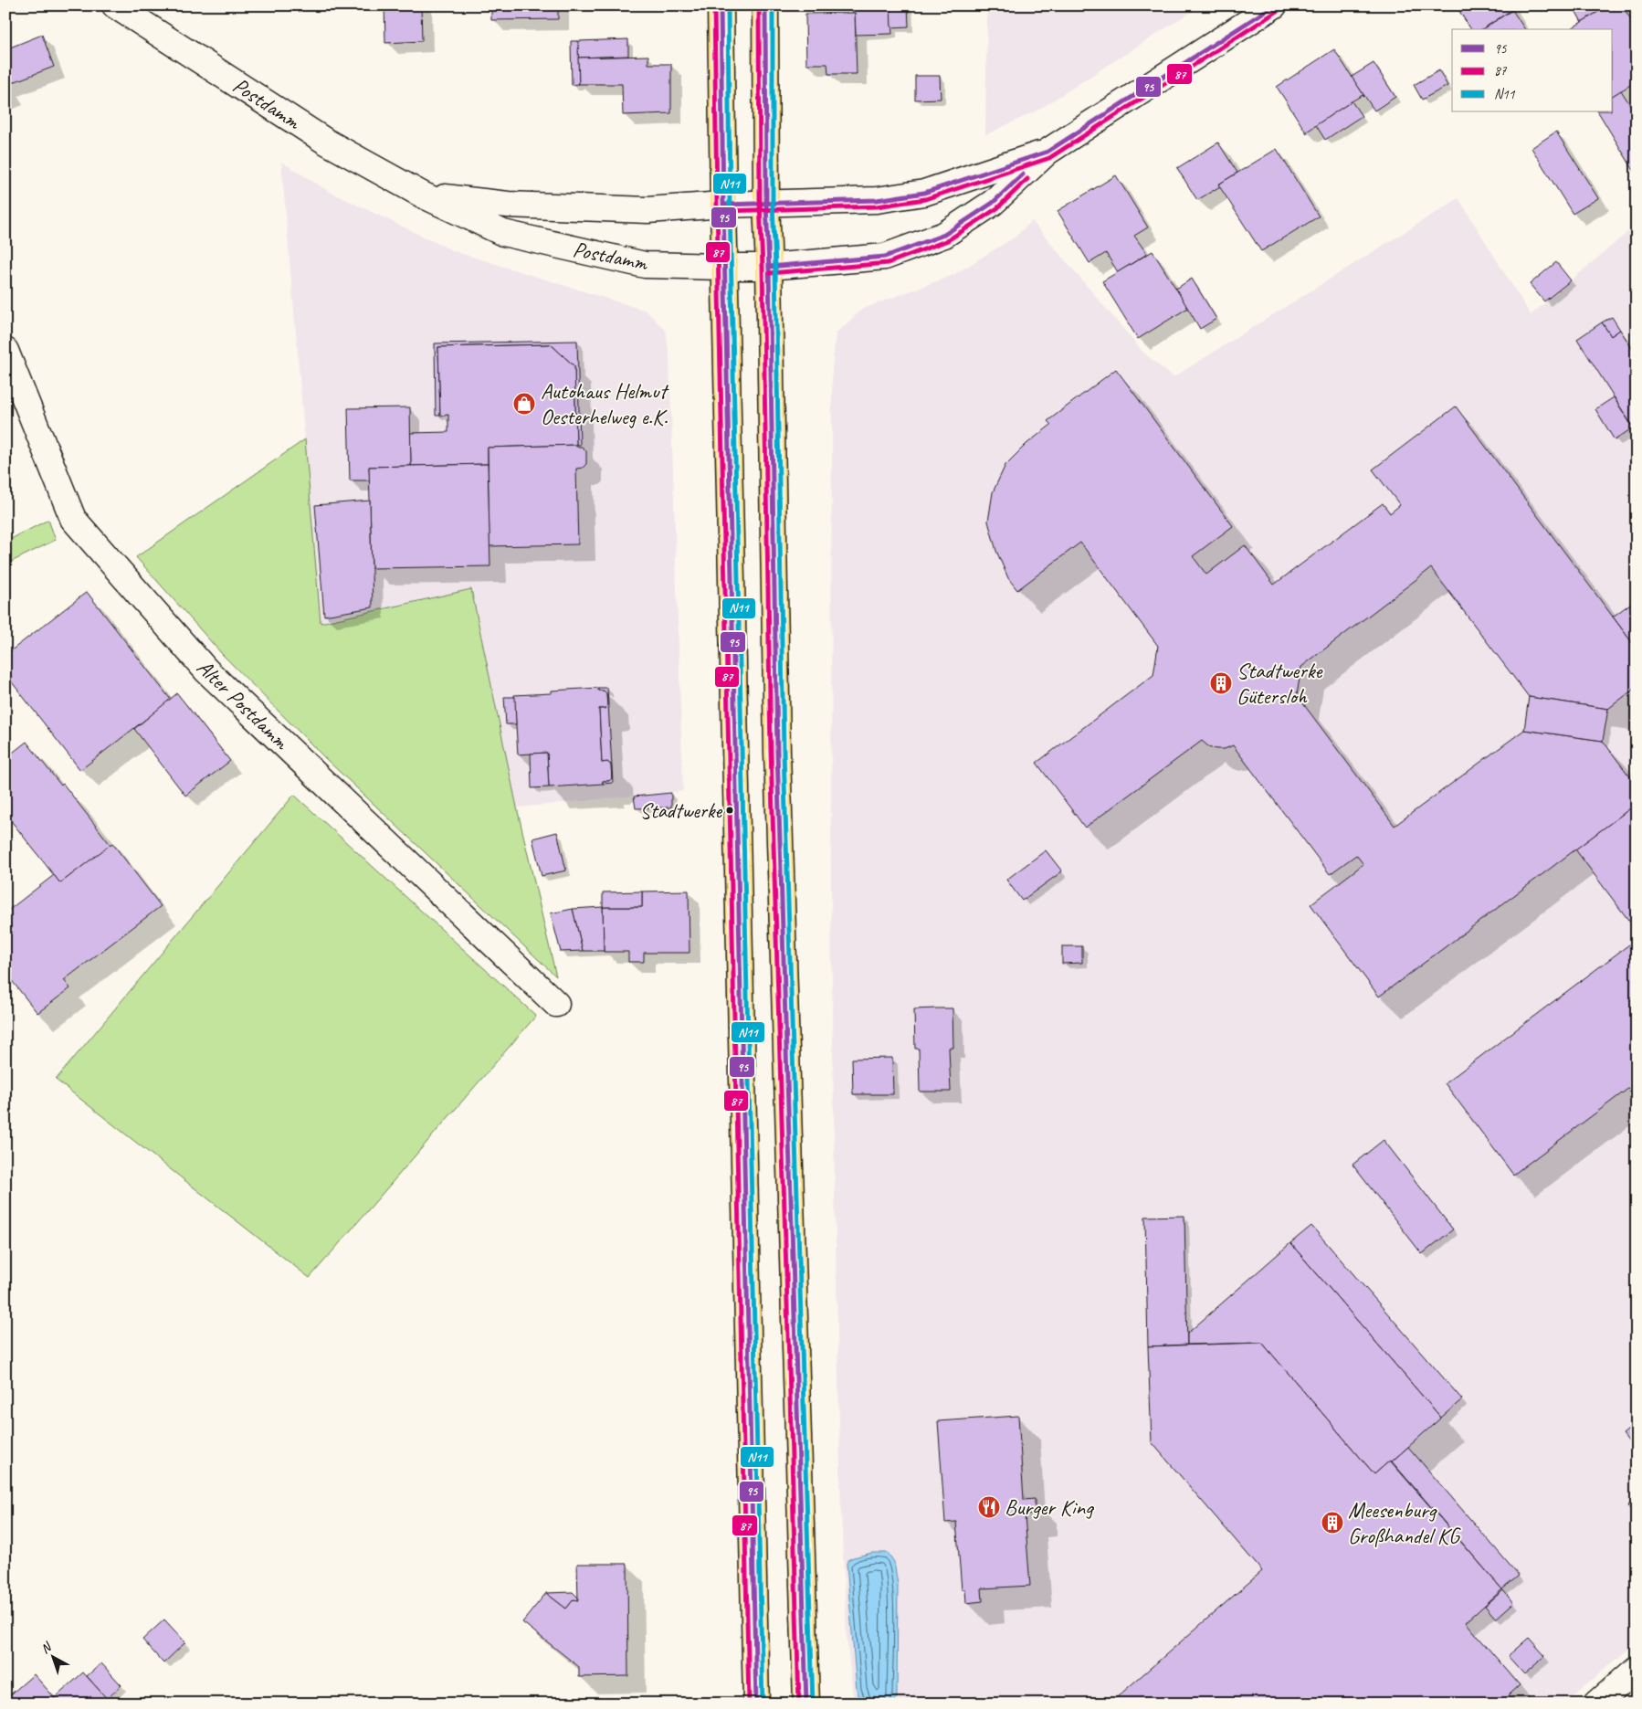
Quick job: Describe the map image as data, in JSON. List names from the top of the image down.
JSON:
{
  "streets": {
    "street": ["Postdamm", "Alter Postdamm"]
  },
  "places": {
    "shop": ["Autohaus Helmut Oesterhelweg e.K."],
    "building": ["Stadtwerke Gütersloh", "Meesenburg Großhandel KG"],
    "other": ["Stadtwerke"],
    "restaurant": ["Burger King"]
  },
  "lines": ["transit line 95", "transit line 87", "transit line N11"],
  "legend": ["95", "87", "N11"],
  "north": "top left"
}
